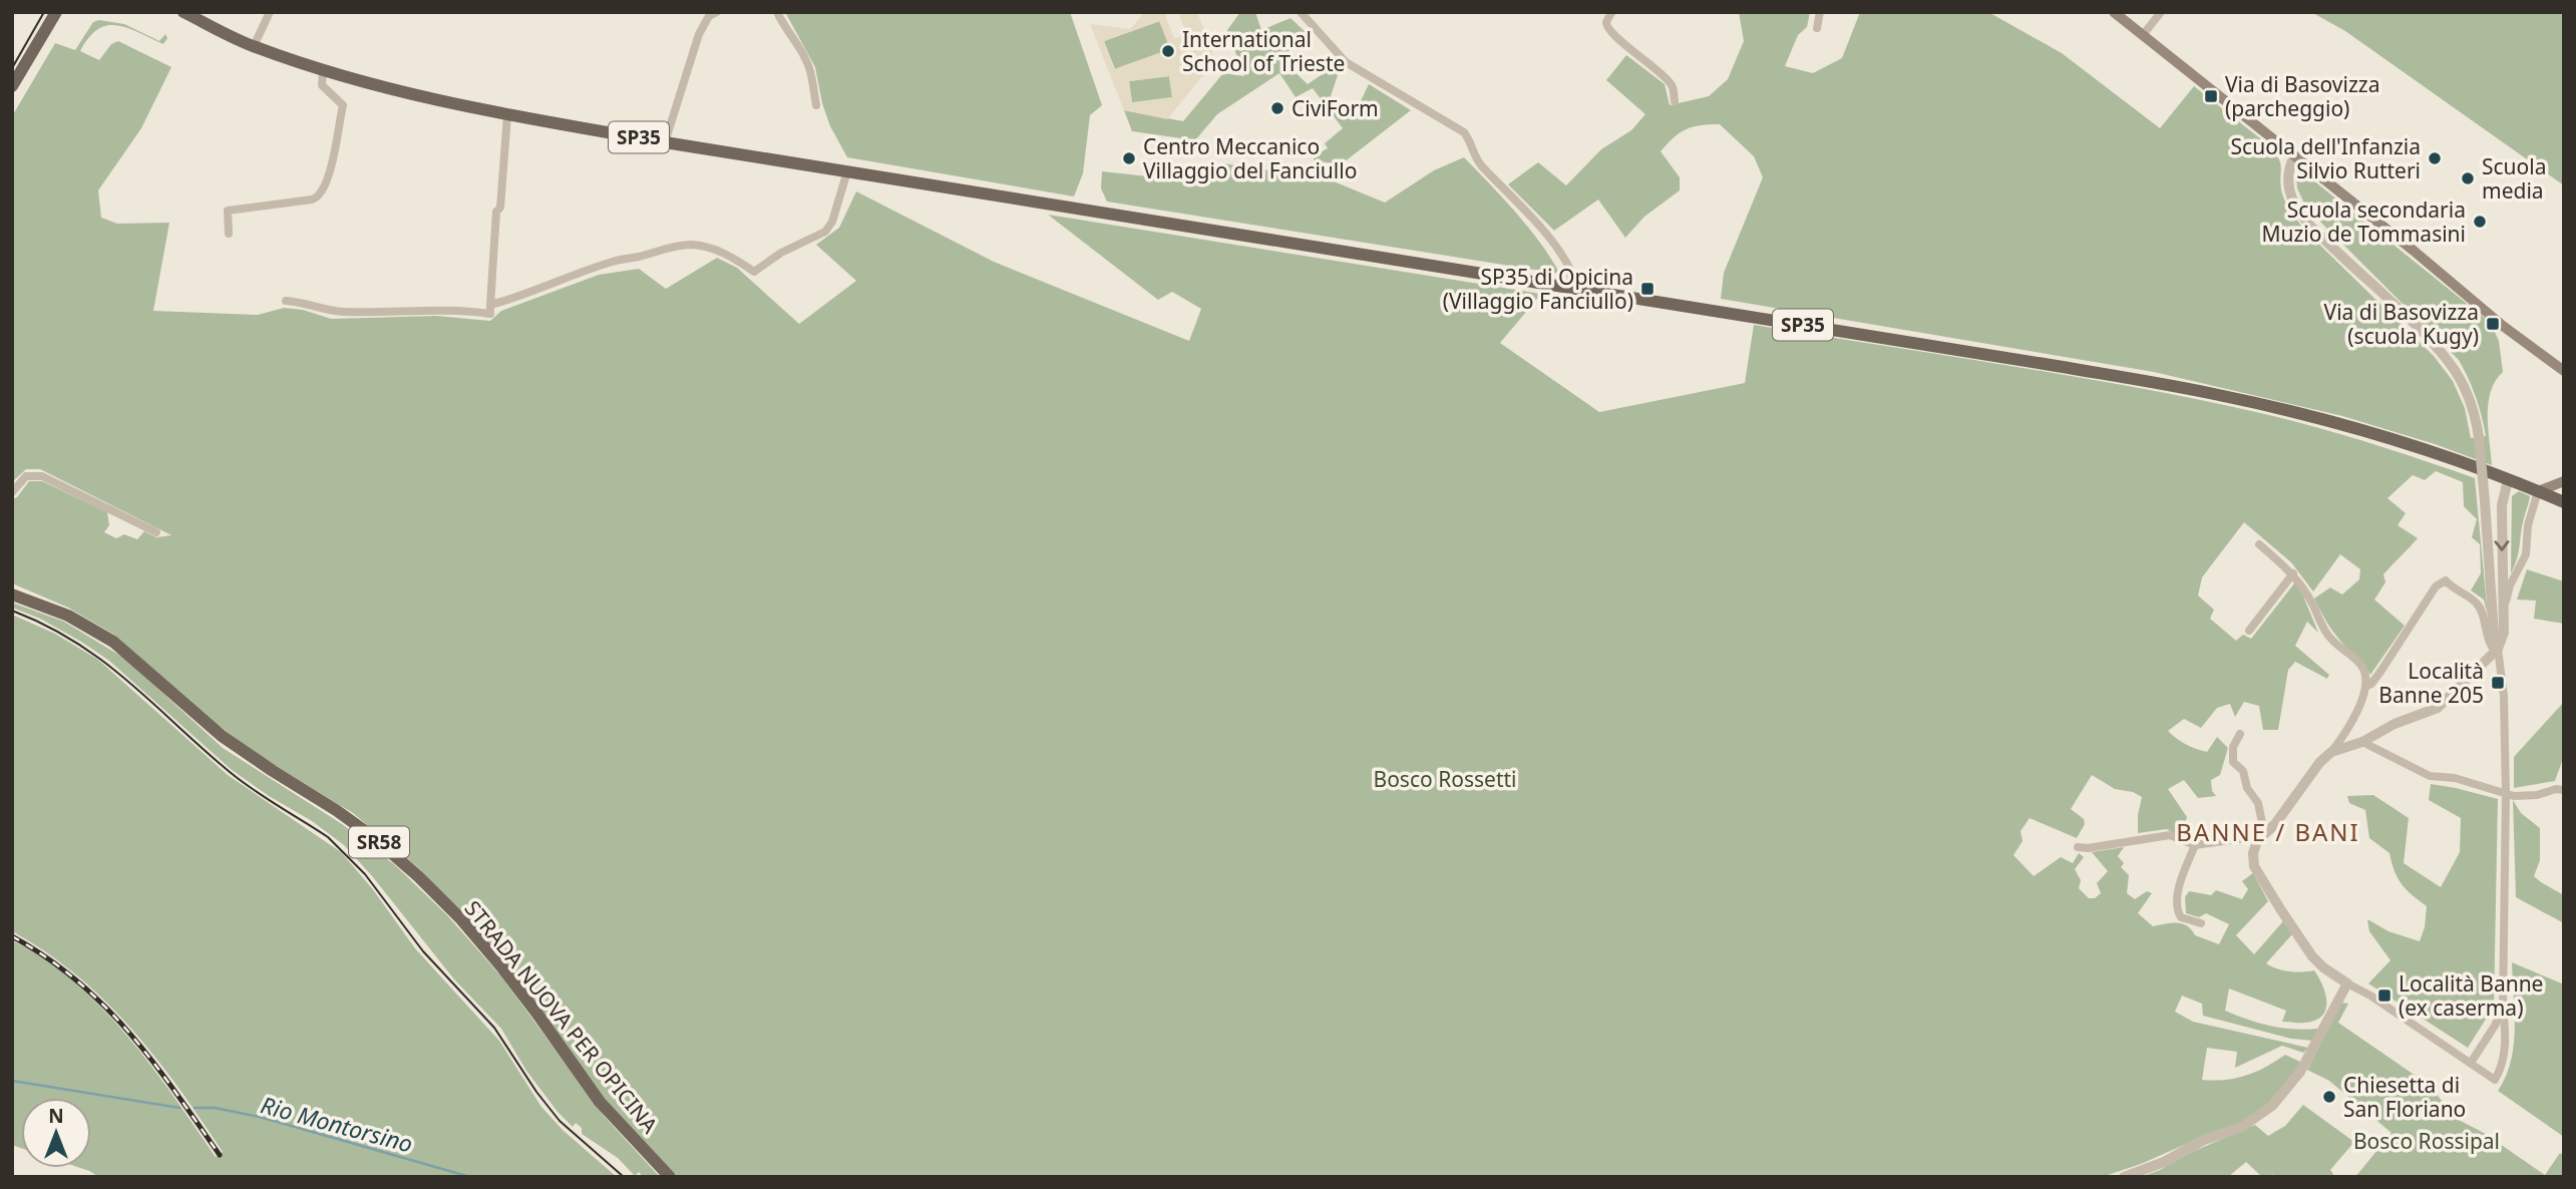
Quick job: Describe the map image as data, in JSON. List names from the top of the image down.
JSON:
{
  "streets": {
    "main road": ["SP35", "SR58", "STRADA NUOVA PER OPICINA"]
  },
  "districts": ["BANNE / BANI"],
  "water": ["Rio Montorsino"],
  "parks": ["Bosco Rossetti", "Bosco Rossipal"],
  "places": {
    "other": [
      "International School of Trieste",
      "CiviForm",
      "Centro Meccanico Villaggio del Fanciullo",
      "Scuola dell'Infanzia Silvio Rutteri",
      "Scuola media",
      "Scuola secondaria Muzio de Tommasini",
      "Chiesetta di San Floriano"
    ],
    "transit": [
      "Via di Basovizza (parcheggio)",
      "SP35 di Opicina (Villaggio Fanciullo)",
      "Via di Basovizza (scuola Kugy)",
      "Località Banne 205",
      "Località Banne (ex caserma)"
    ]
  },
  "north": "top"
}
